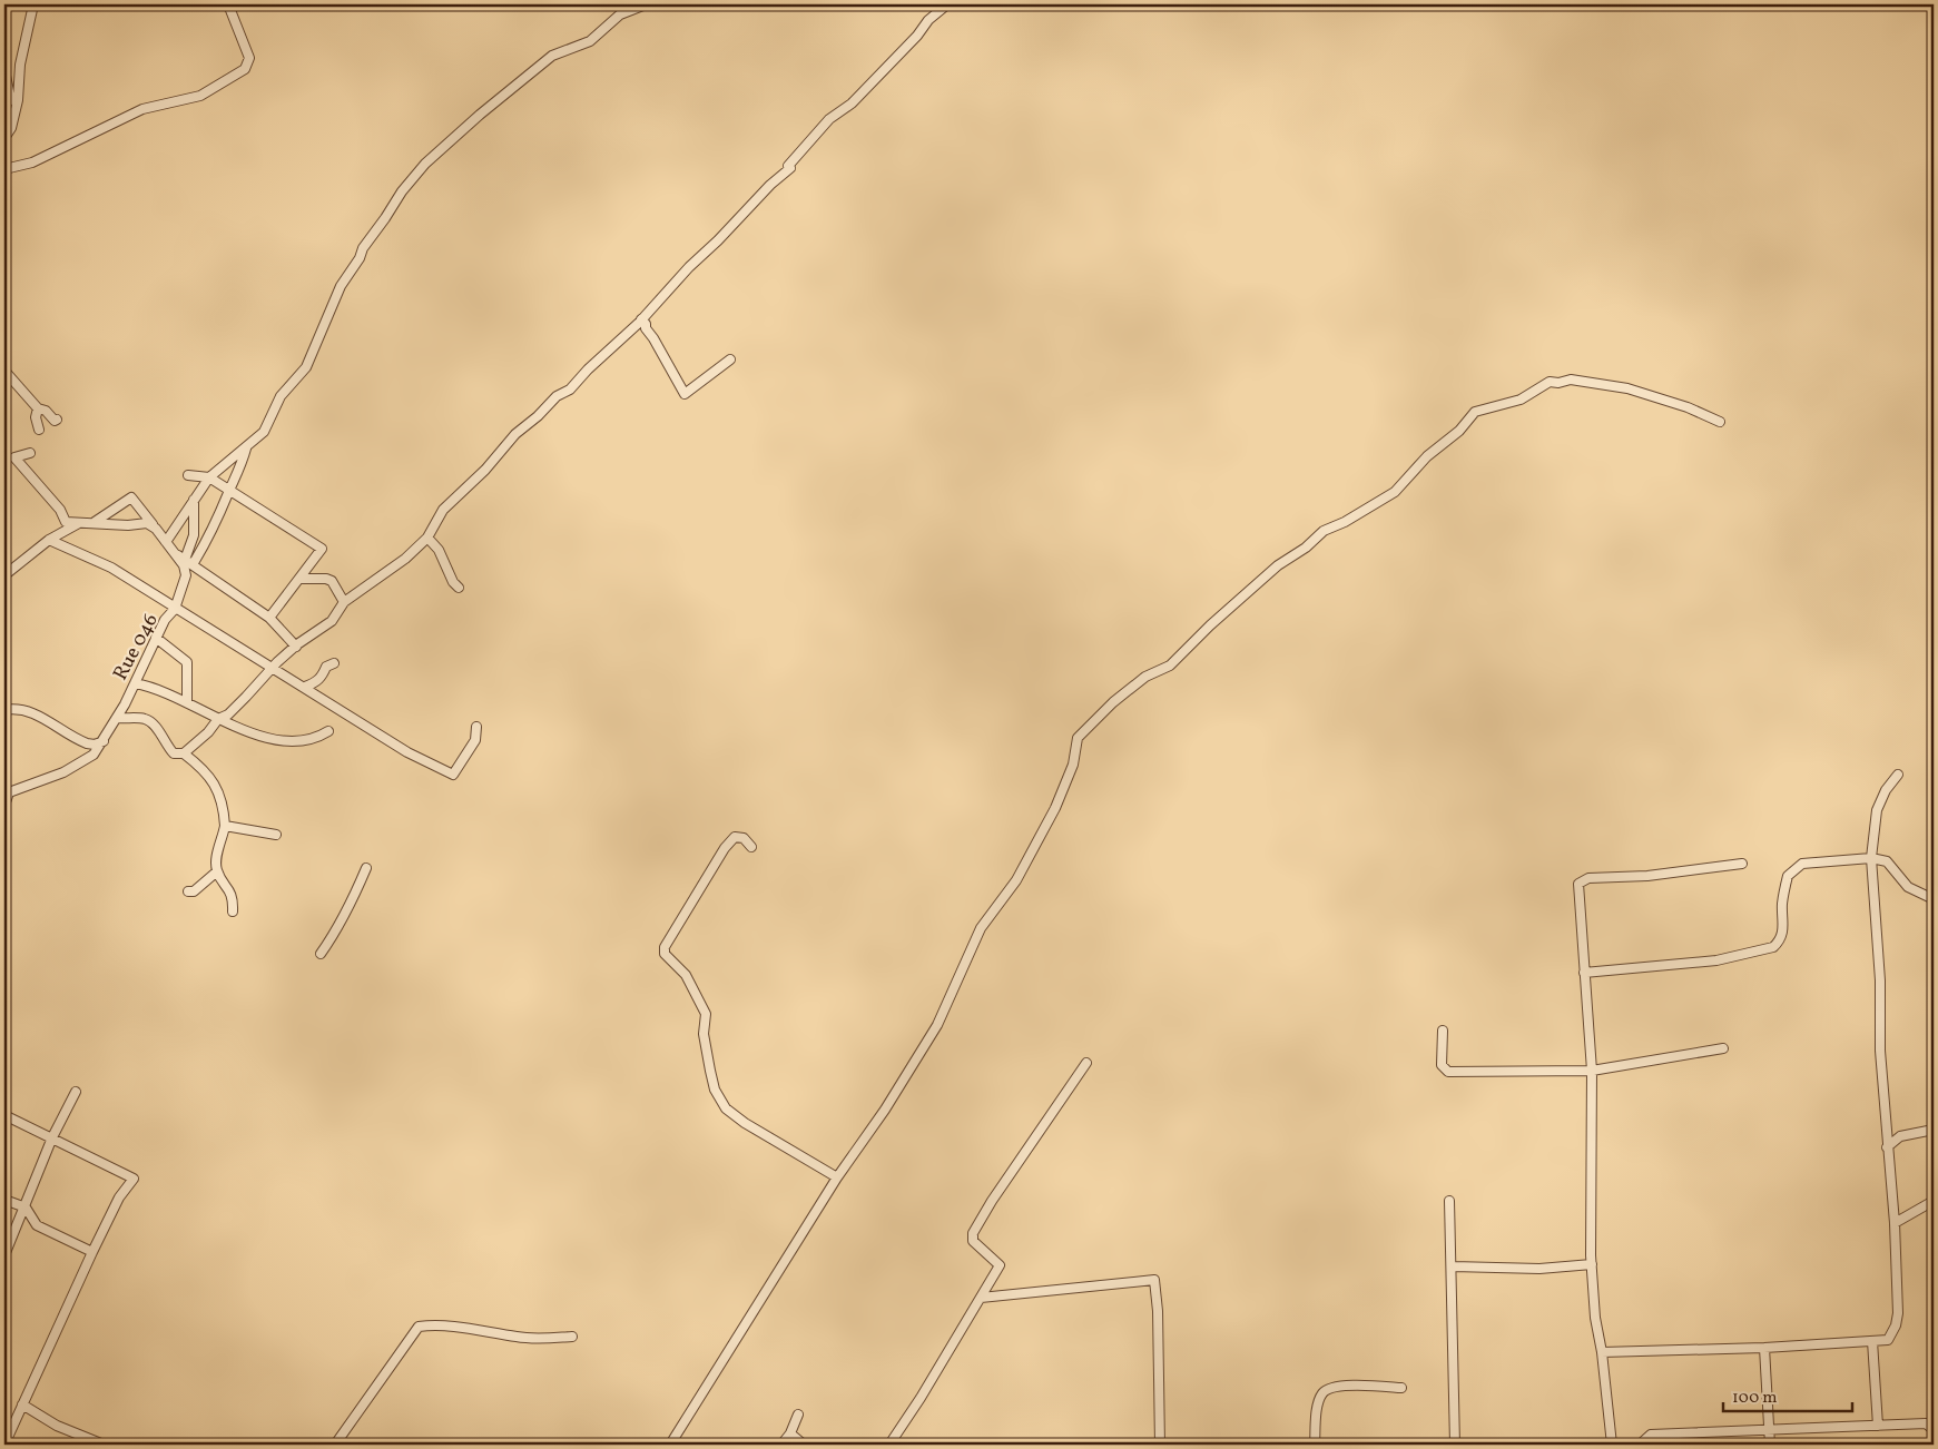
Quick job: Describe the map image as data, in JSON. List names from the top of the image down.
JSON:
{
  "streets": {
    "street": ["Rue 046"]
  },
  "scale_bar": "100 m"
}
